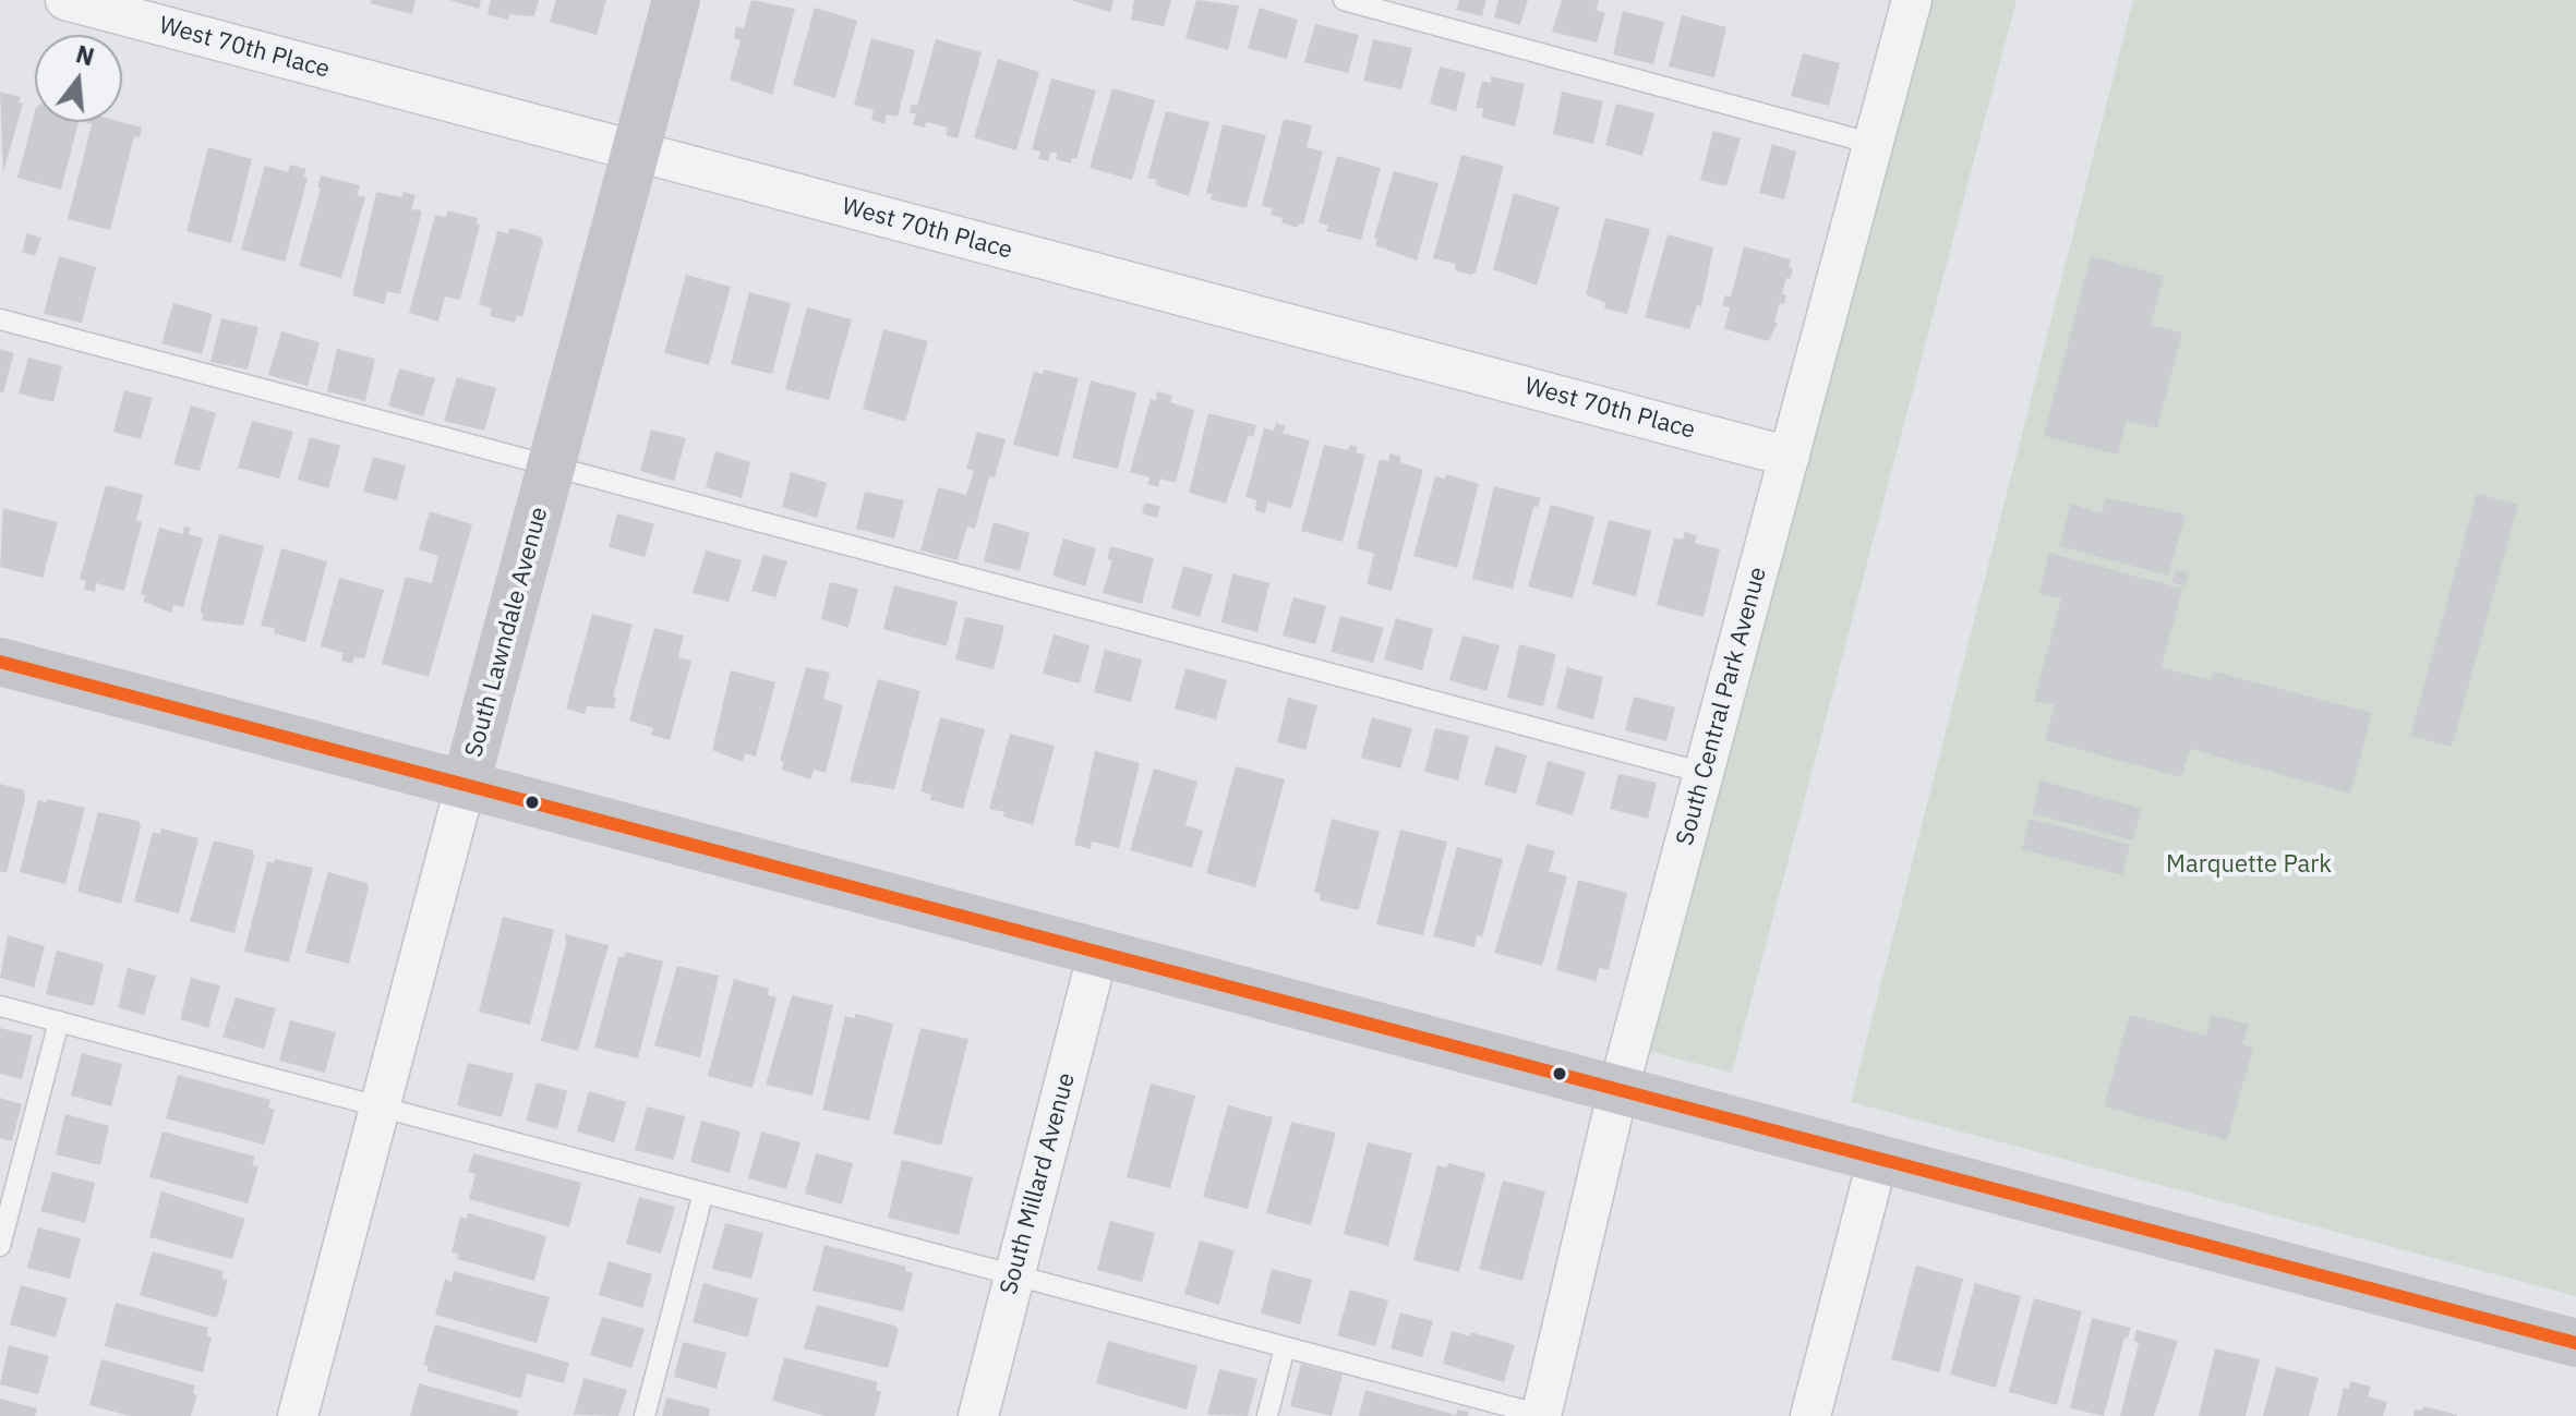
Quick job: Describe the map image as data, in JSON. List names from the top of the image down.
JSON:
{
  "streets": {
    "main road": ["South Lawndale Avenue"],
    "street": ["West 70th Place", "South Central Park Avenue", "South Millard Avenue"]
  },
  "crossings": [
    ["West 70th Place", "South Lawndale Avenue"],
    ["West 70th Place", "South Central Park Avenue"]
  ],
  "parks": ["Marquette Park"],
  "north": "top"
}
